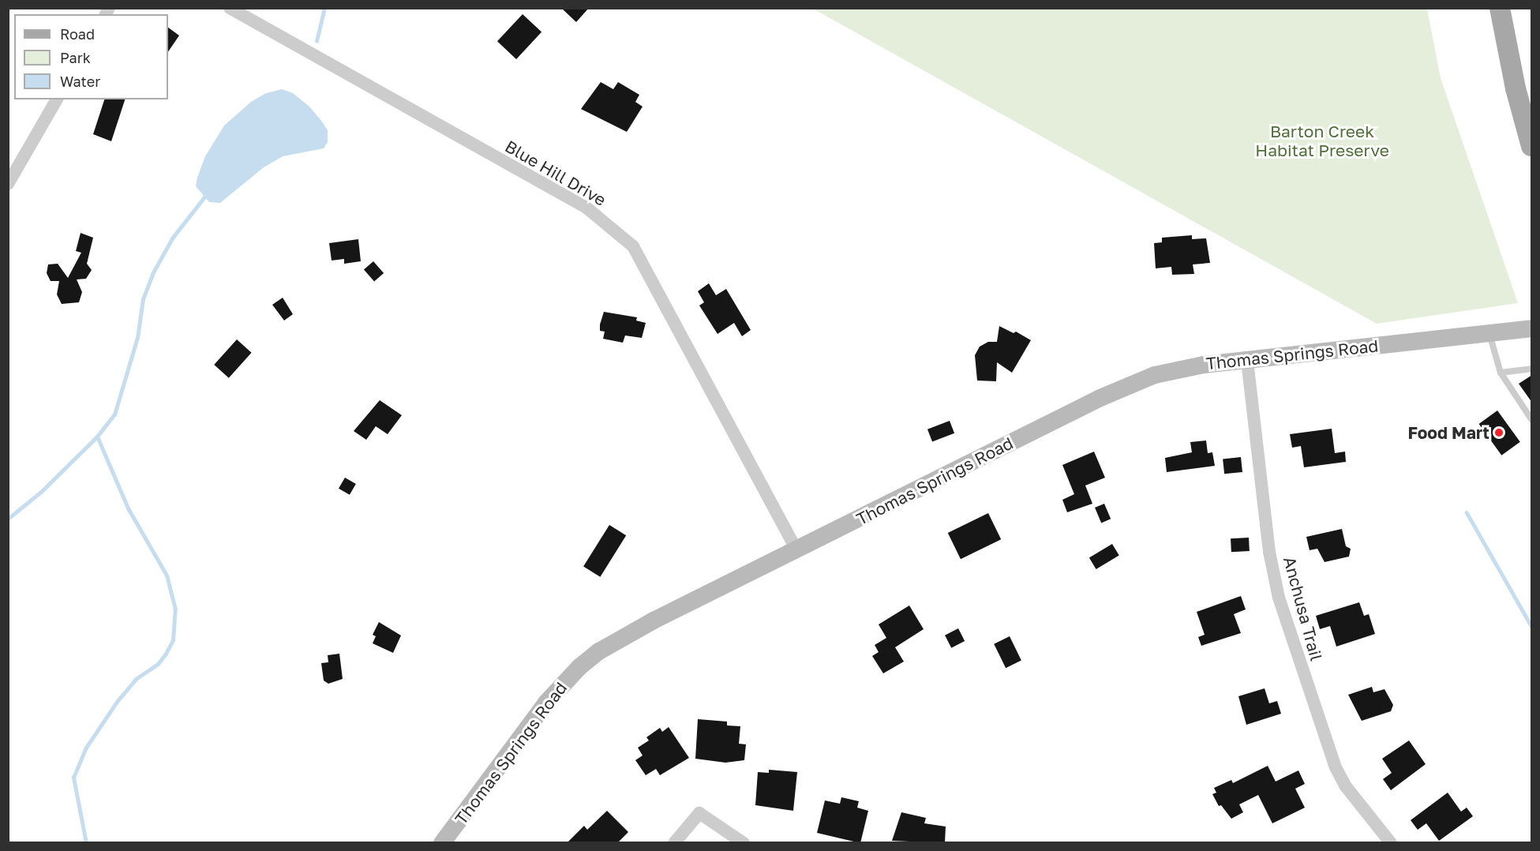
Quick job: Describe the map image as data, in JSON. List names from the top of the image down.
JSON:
{
  "streets": {
    "street": ["Blue Hill Drive", "Thomas Springs Road", "Anchusa Trail"]
  },
  "crossings": [
    ["Blue Hill Drive", "Thomas Springs Road"],
    ["Thomas Springs Road", "Anchusa Trail"]
  ],
  "parks": ["Barton Creek Habitat Preserve"],
  "places": ["Food Mart"],
  "legend": ["Road", "Park", "Water"]
}
